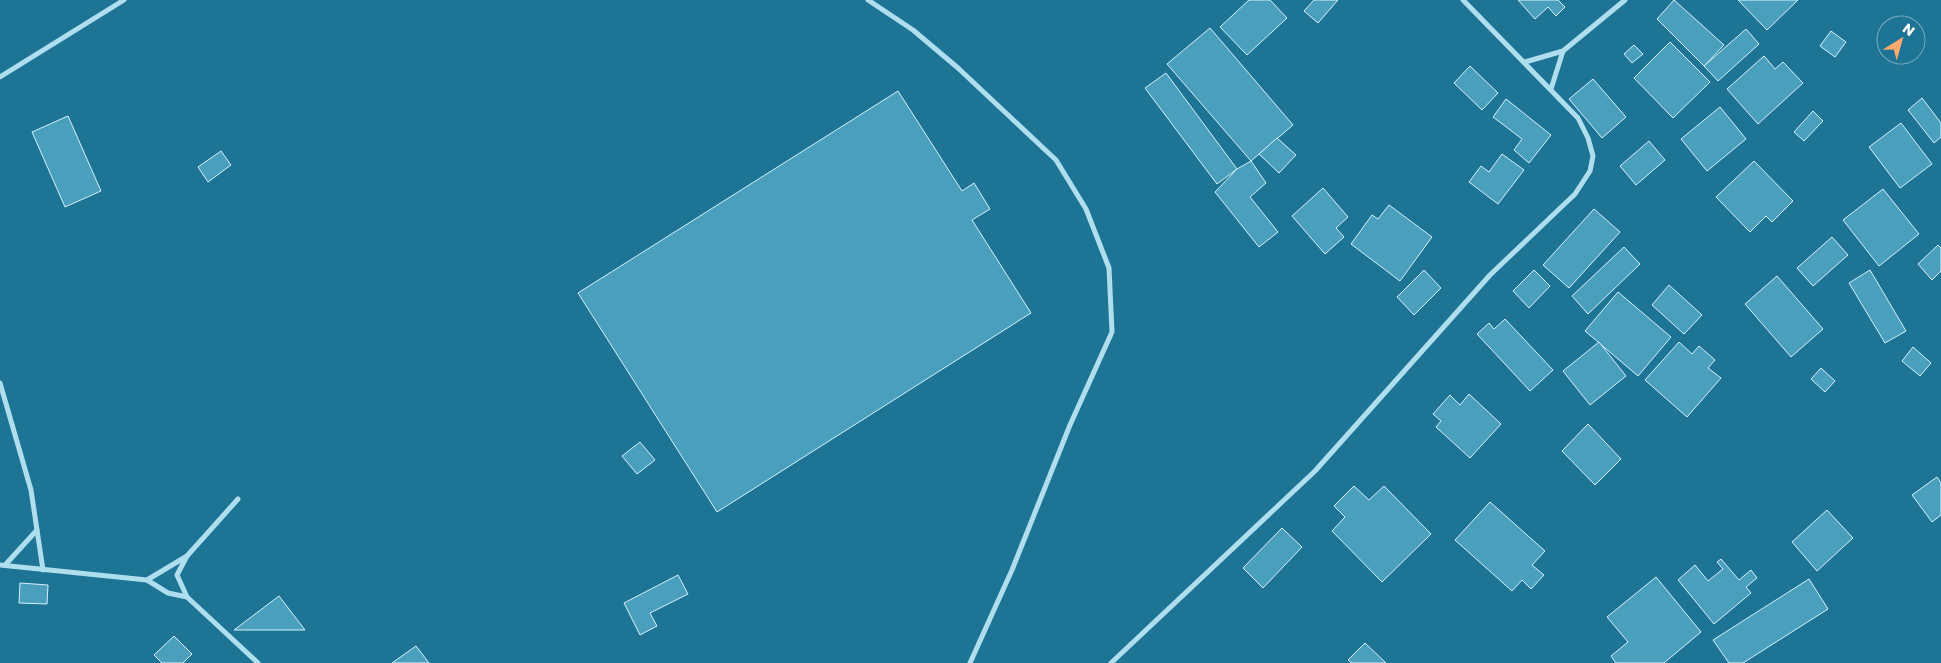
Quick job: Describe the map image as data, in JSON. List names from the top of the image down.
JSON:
{
  "north": "top right"
}
